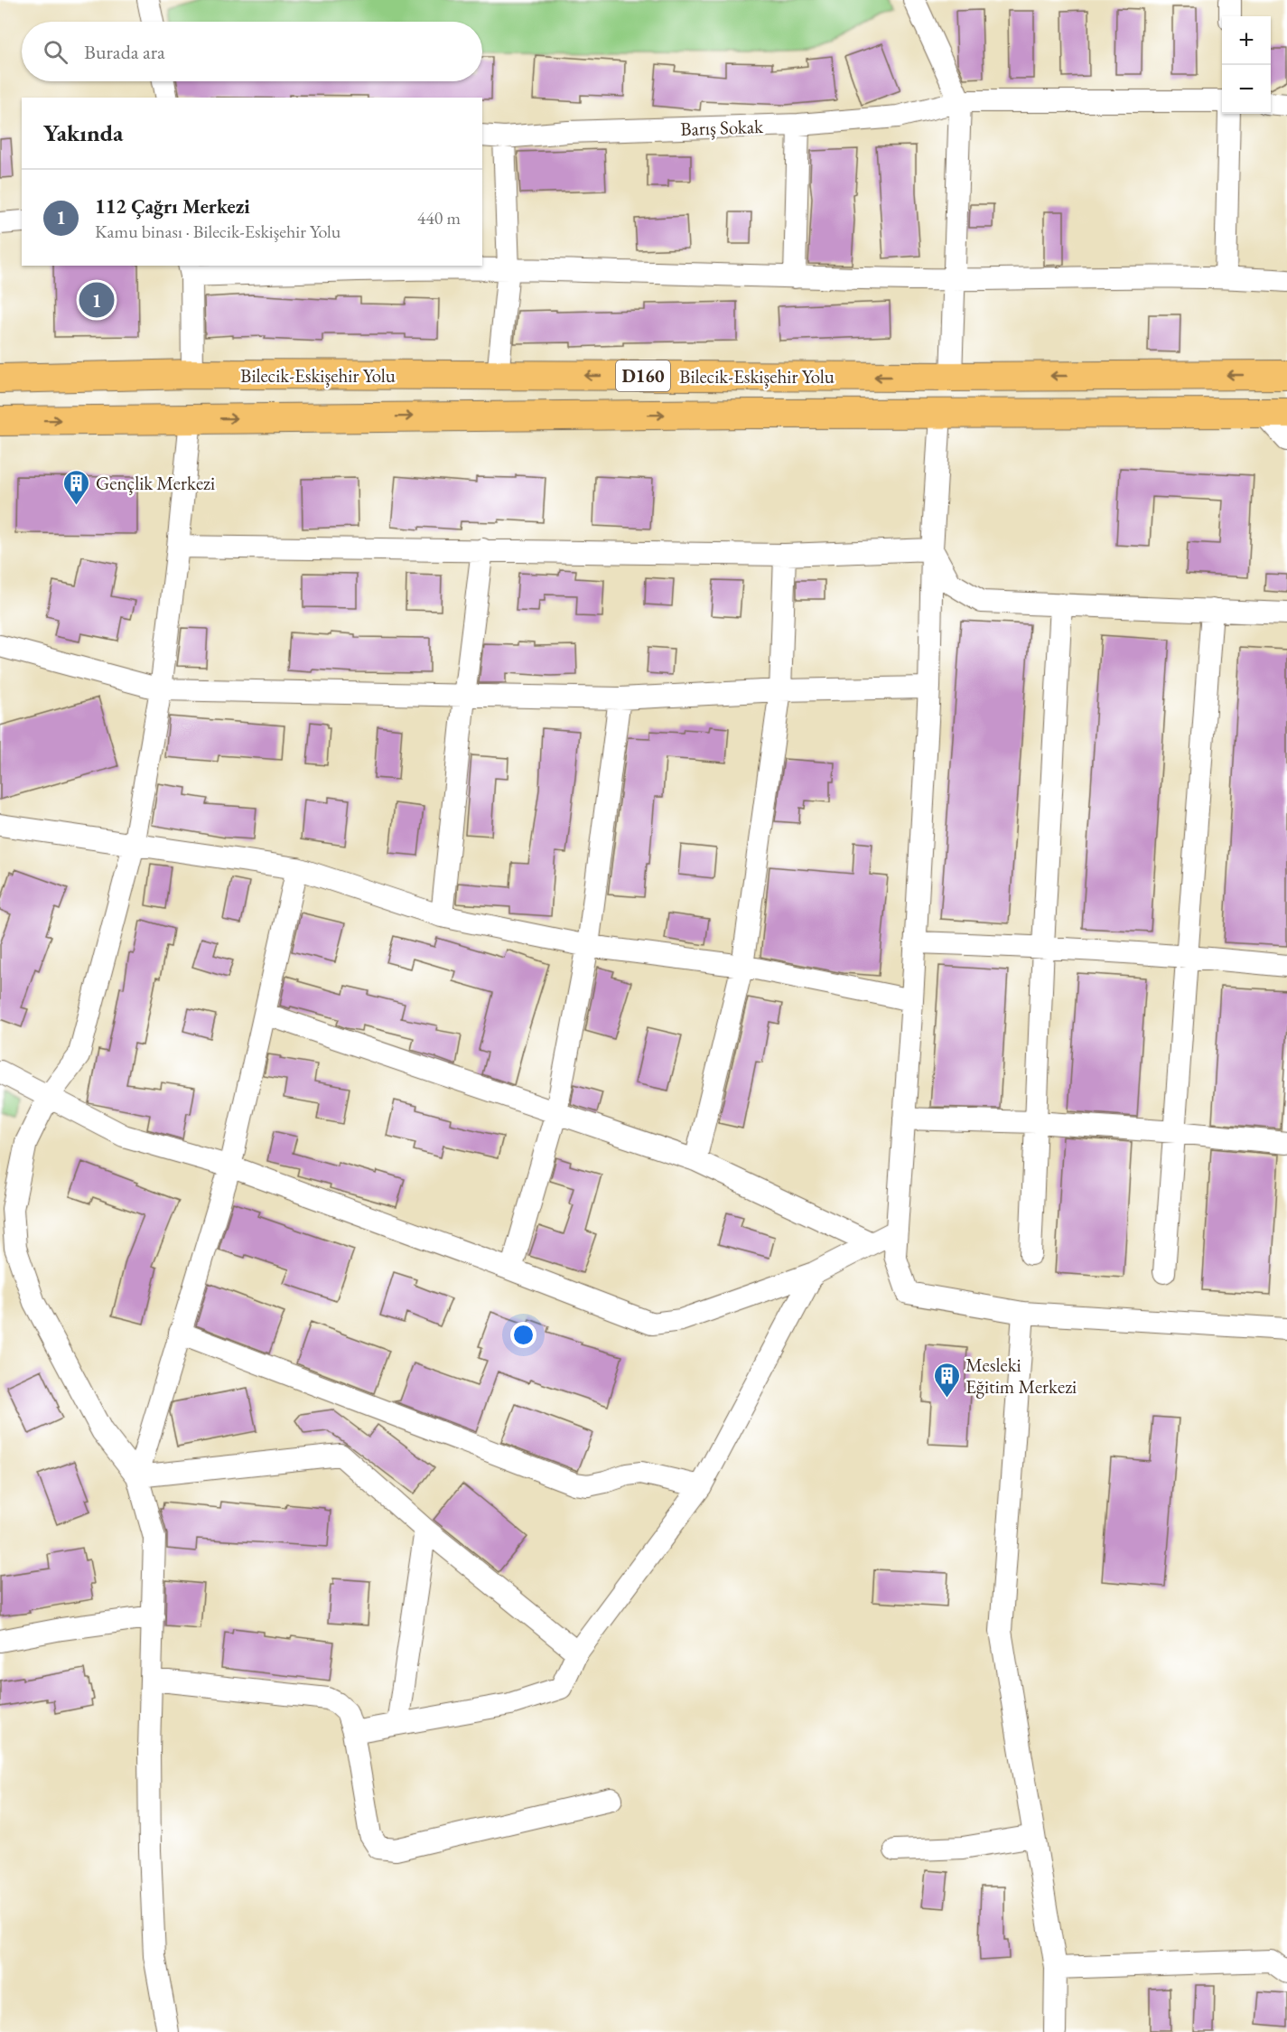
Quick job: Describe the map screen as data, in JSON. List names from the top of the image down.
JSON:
{
  "streets": {
    "main road": ["Bilecik-Eskişehir Yolu", "D160"],
    "street": ["Barış Sokak"]
  },
  "places": {
    "building": ["Gençlik Merkezi", "Mesleki Eğitim Merkezi"]
  },
  "page": {
    "map_buttons": ["+", "−"],
    "search": "Burada ara",
    "heading": "Yakında",
    "list": [
      {
        "mark": "1",
        "name": "112 Çağrı Merkezi",
        "note": "Kamu binası · Bilecik-Eskişehir Yolu",
        "value": "440 m"
      }
    ],
    "pins": "1"
  }
}
